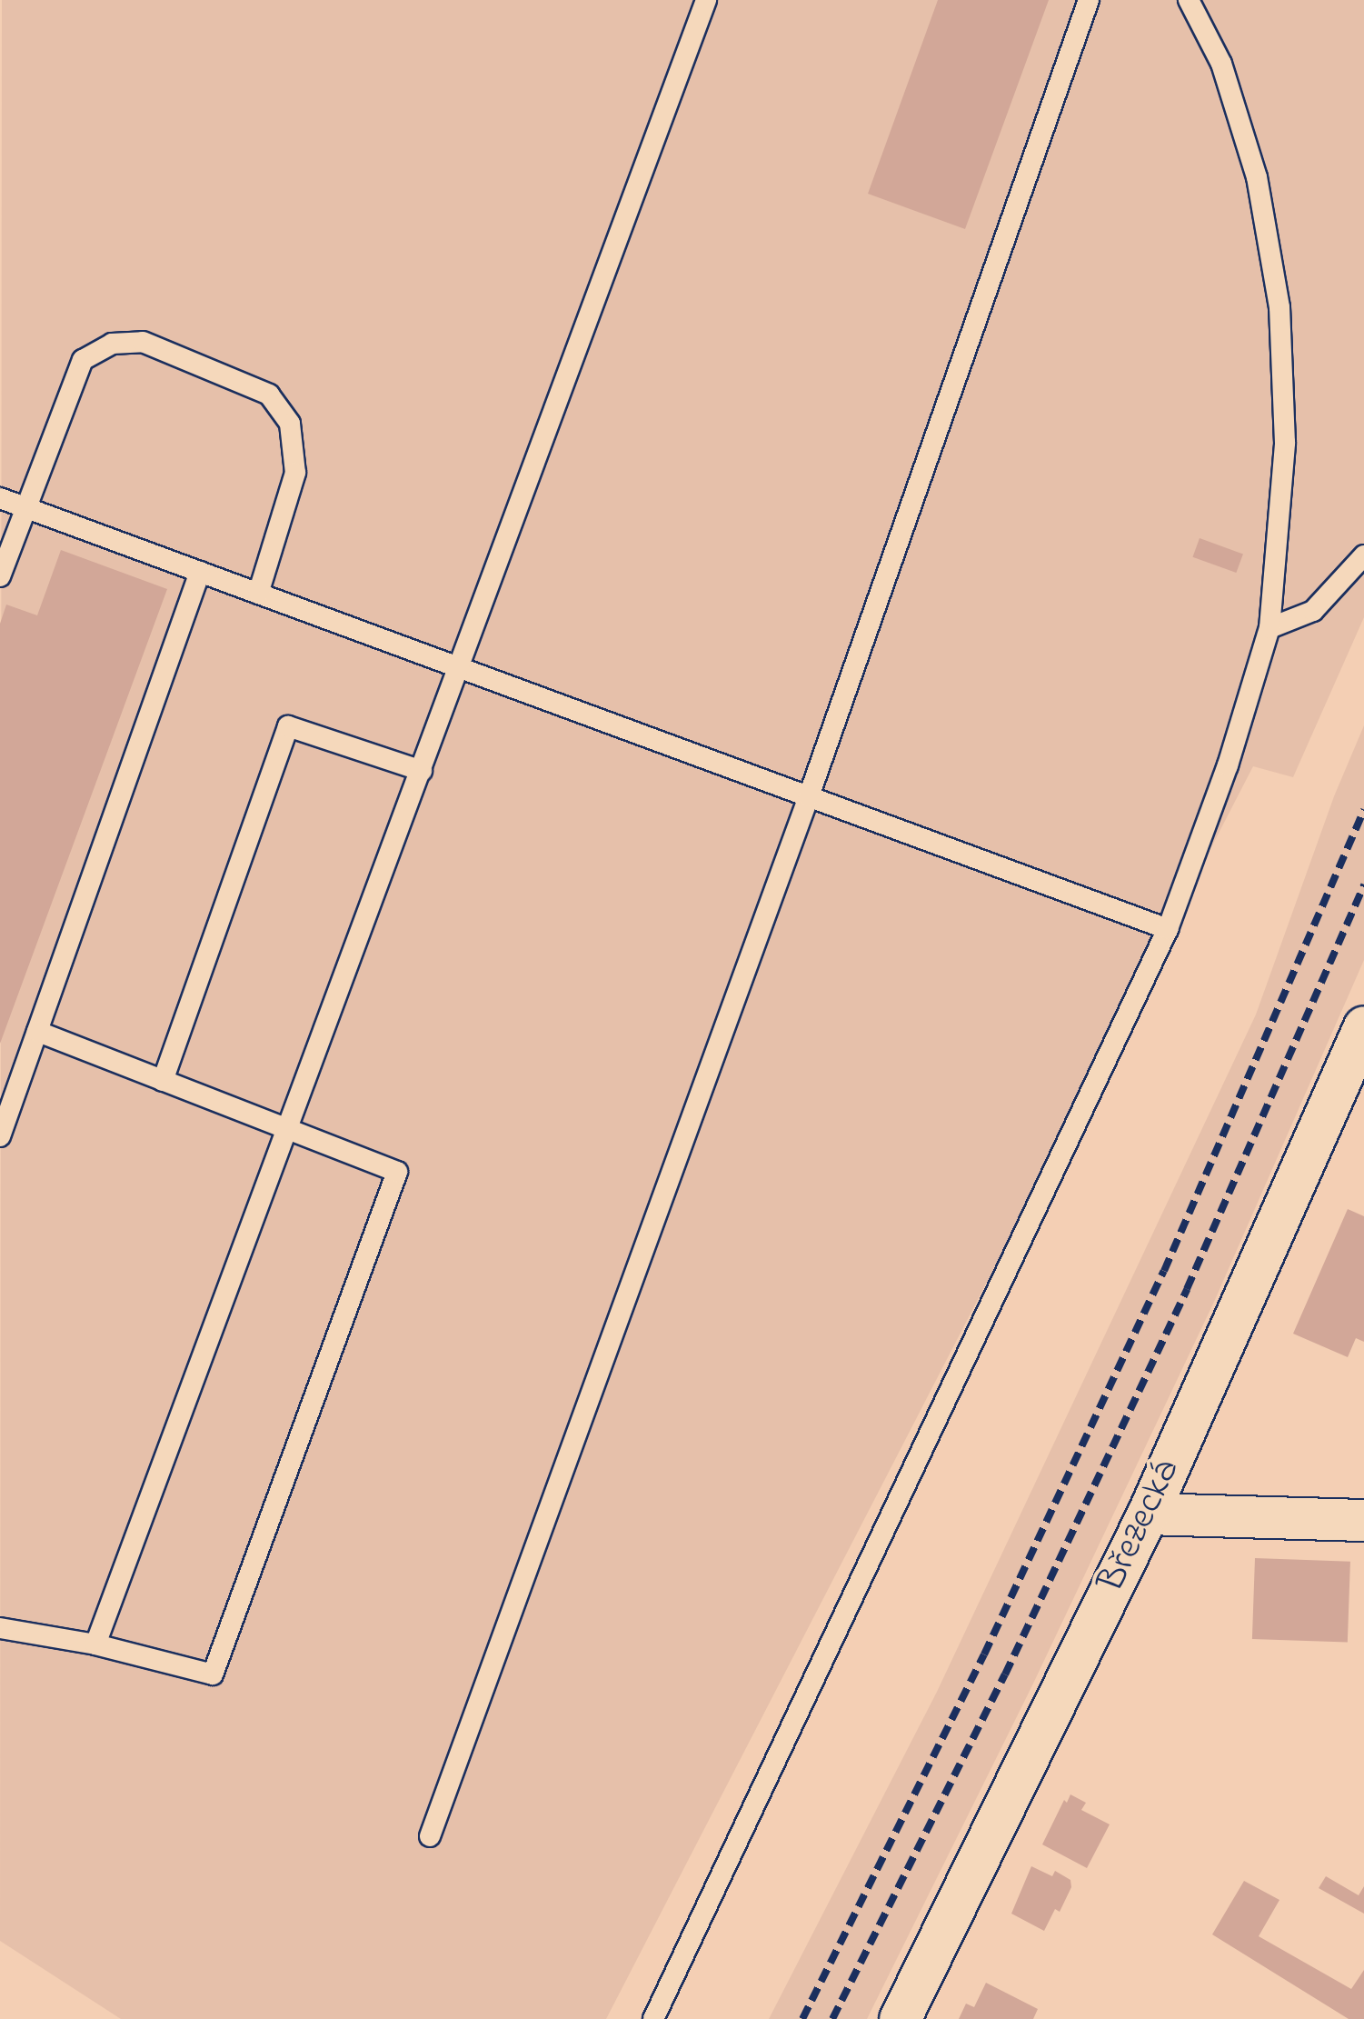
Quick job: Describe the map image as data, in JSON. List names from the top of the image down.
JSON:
{
  "streets": {
    "street": ["Březecká"]
  }
}
